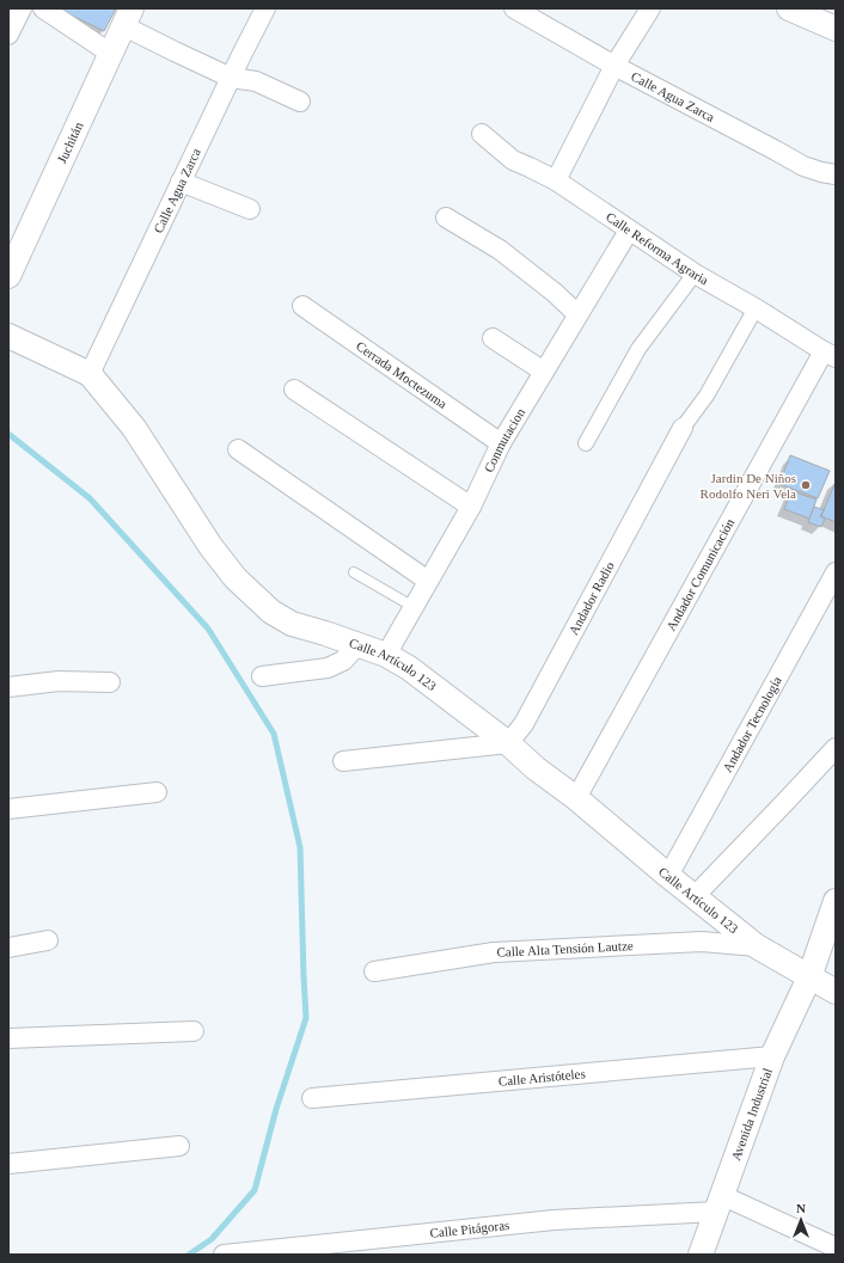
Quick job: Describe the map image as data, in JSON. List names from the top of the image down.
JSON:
{
  "streets": {
    "street": [
      "Calle Agua Zarca",
      "Juchitán",
      "Calle Reforma Agraria",
      "Cerrada Moctezuma",
      "Conmutacion",
      "Andador Comunicación",
      "Andador Radio",
      "Calle Artículo 123",
      "Andador Tecnología",
      "Calle Alta Tensión Lautze",
      "Calle Aristóteles",
      "Avenida Industrial",
      "Calle Pitágoras"
    ]
  },
  "crossings": [
    ["Calle Agua Zarca", "Calle Artículo 123"],
    ["Calle Reforma Agraria", "Conmutacion"],
    ["Calle Reforma Agraria", "Andador Comunicación"],
    ["Calle Reforma Agraria", "Andador Radio"],
    ["Cerrada Moctezuma", "Conmutacion"],
    ["Conmutacion", "Calle Artículo 123"],
    ["Andador Comunicación", "Calle Artículo 123"],
    ["Andador Radio", "Calle Artículo 123"],
    ["Calle Artículo 123", "Andador Tecnología"],
    ["Calle Artículo 123", "Calle Alta Tensión Lautze"],
    ["Calle Artículo 123", "Avenida Industrial"],
    ["Calle Aristóteles", "Avenida Industrial"],
    ["Avenida Industrial", "Calle Pitágoras"]
  ],
  "places": ["Jardin De Niños Rodolfo Neri Vela"],
  "north": "top"
}
